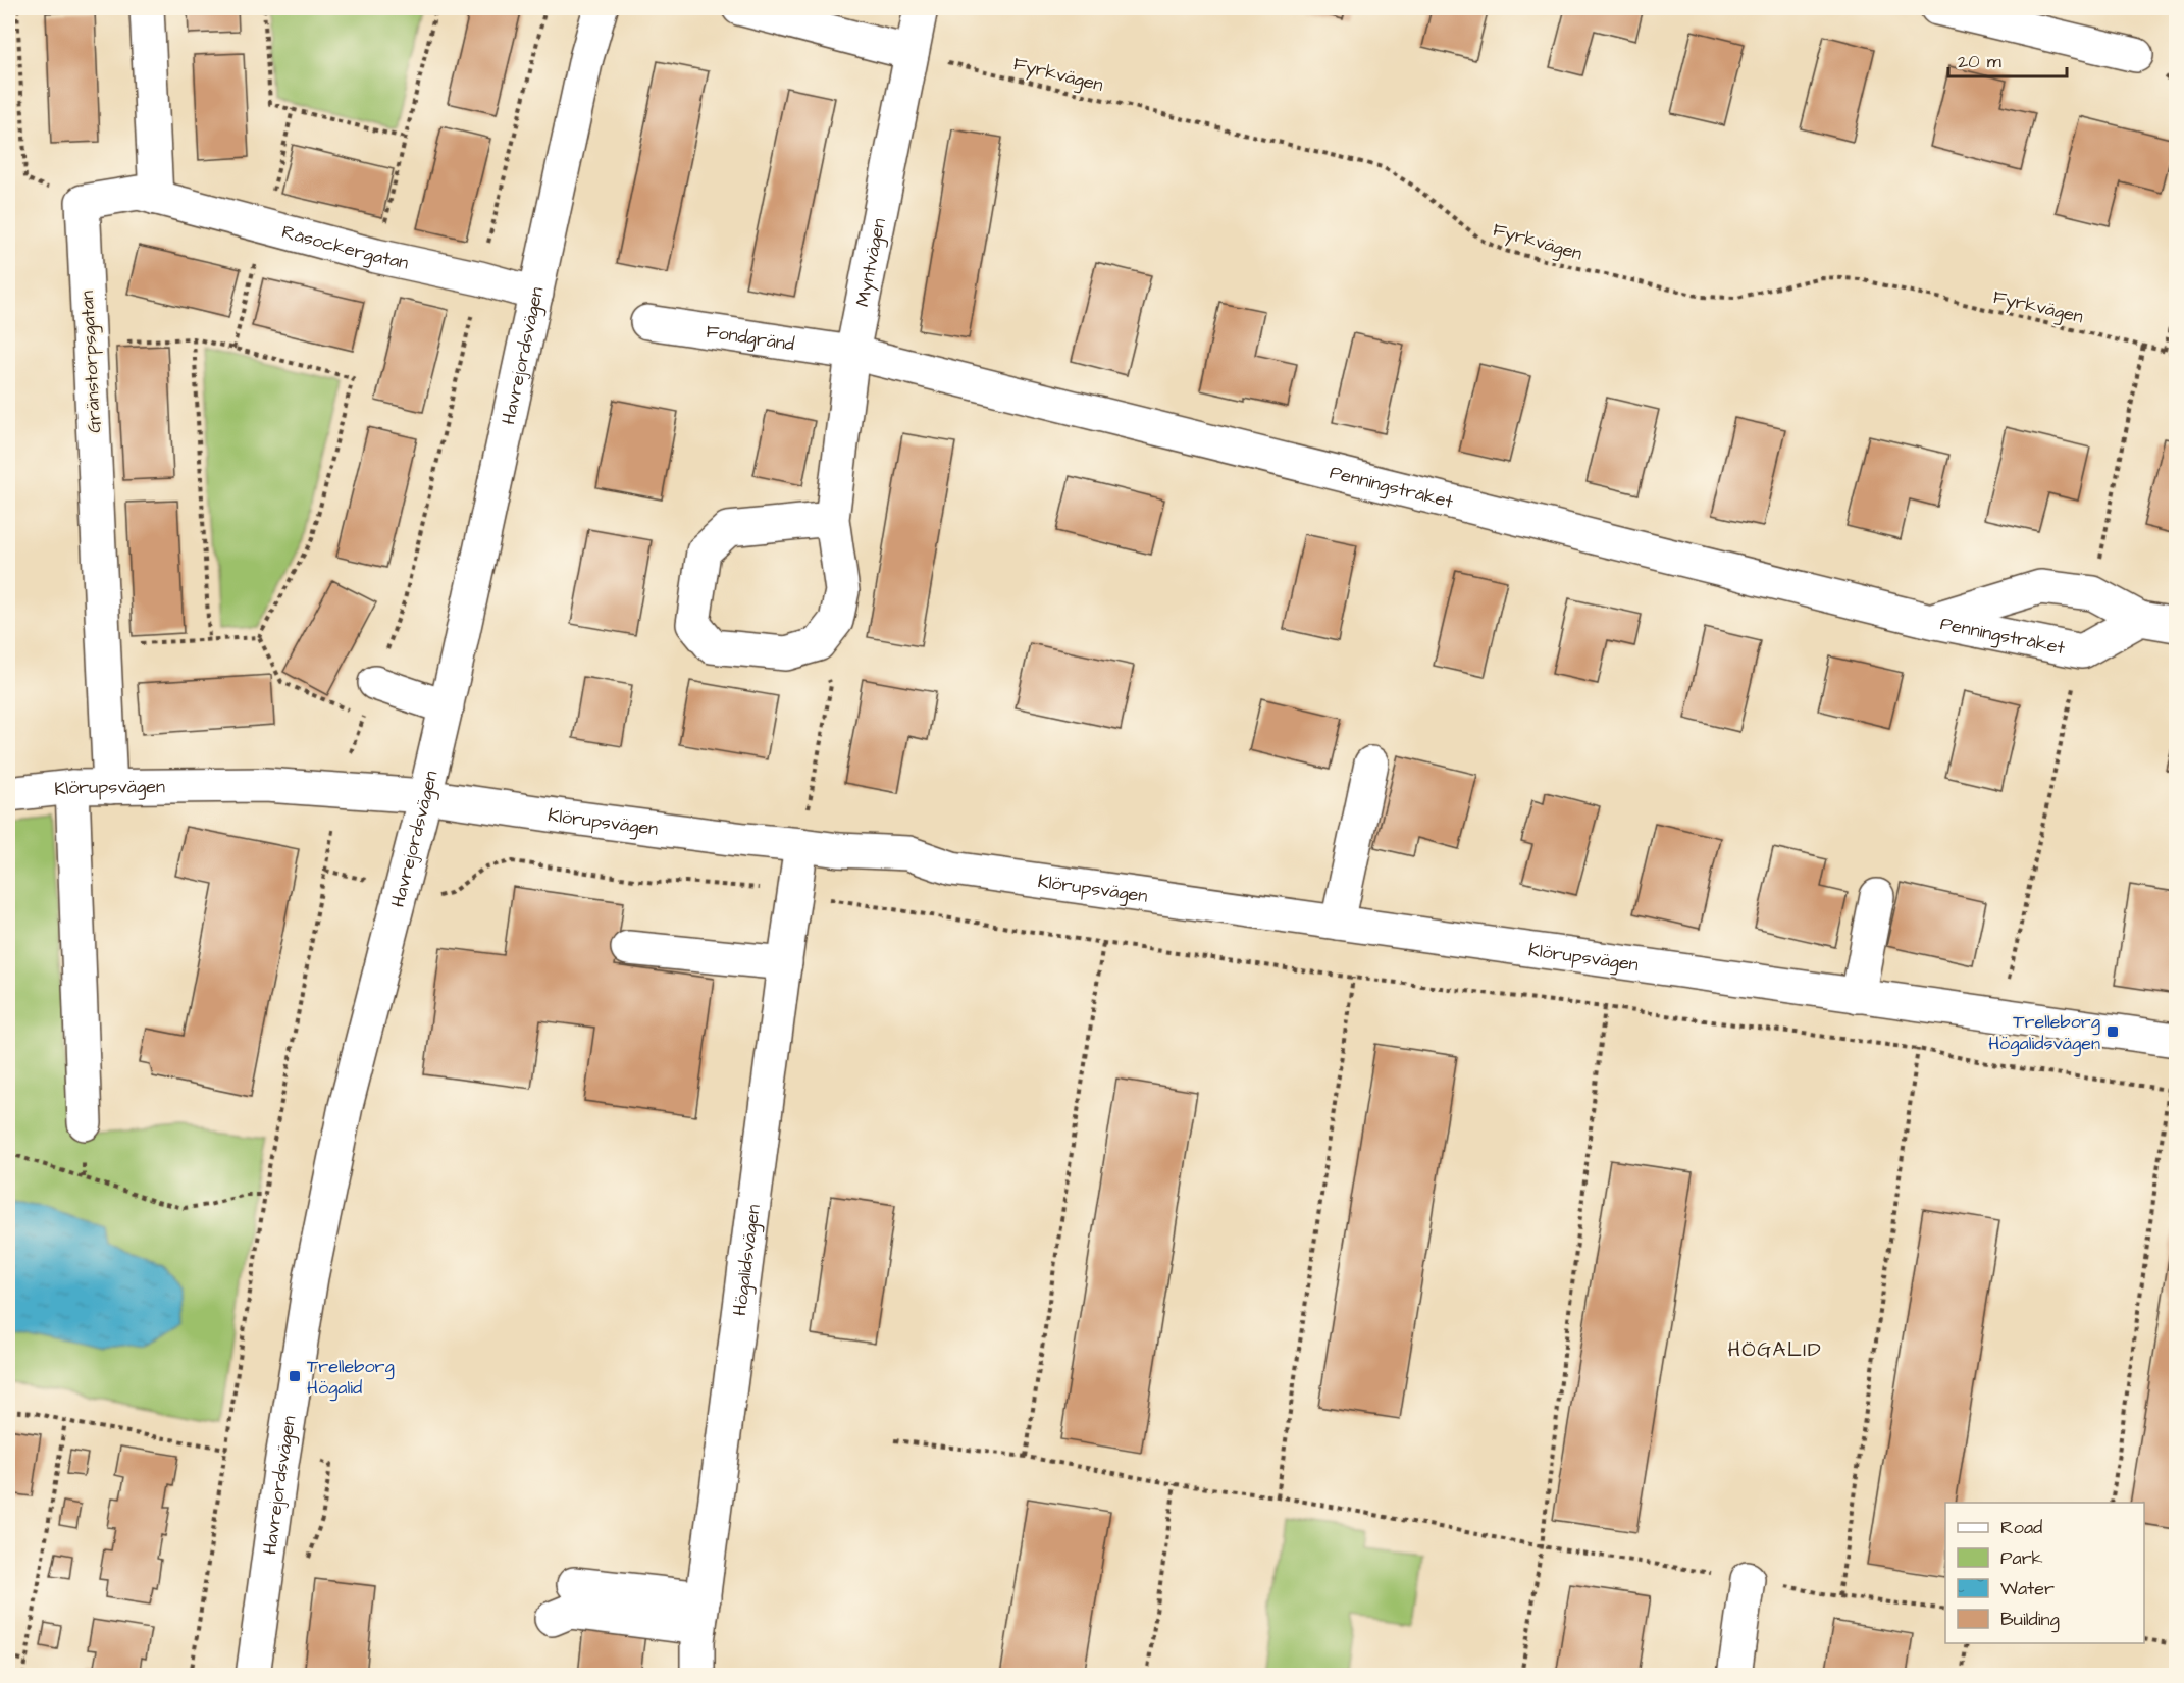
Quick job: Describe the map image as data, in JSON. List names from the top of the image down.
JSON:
{
  "streets": {
    "street": [
      "Råsockergatan",
      "Myntvägen",
      "Fondgränd",
      "Havrejordsvägen",
      "Gränstorpsgatan",
      "Penningstråket",
      "Klörupsvägen",
      "Högalidsvägen"
    ],
    "path": ["Fyrkvägen"]
  },
  "crossings": [
    ["Fyrkvägen", "Myntvägen"],
    ["Råsockergatan", "Havrejordsvägen"],
    ["Myntvägen", "Fondgränd"],
    ["Myntvägen", "Penningstråket"],
    ["Fondgränd", "Penningstråket"],
    ["Havrejordsvägen", "Klörupsvägen"],
    ["Gränstorpsgatan", "Klörupsvägen"],
    ["Klörupsvägen", "Högalidsvägen"]
  ],
  "districts": ["HÖGALID"],
  "places": {
    "transit": ["Trelleborg Högalidsvägen", "Trelleborg Högalid"]
  },
  "legend": [
    "Road",
    "Park",
    "Water",
    "Building"
  ],
  "scale_bar": "20 m"
}
